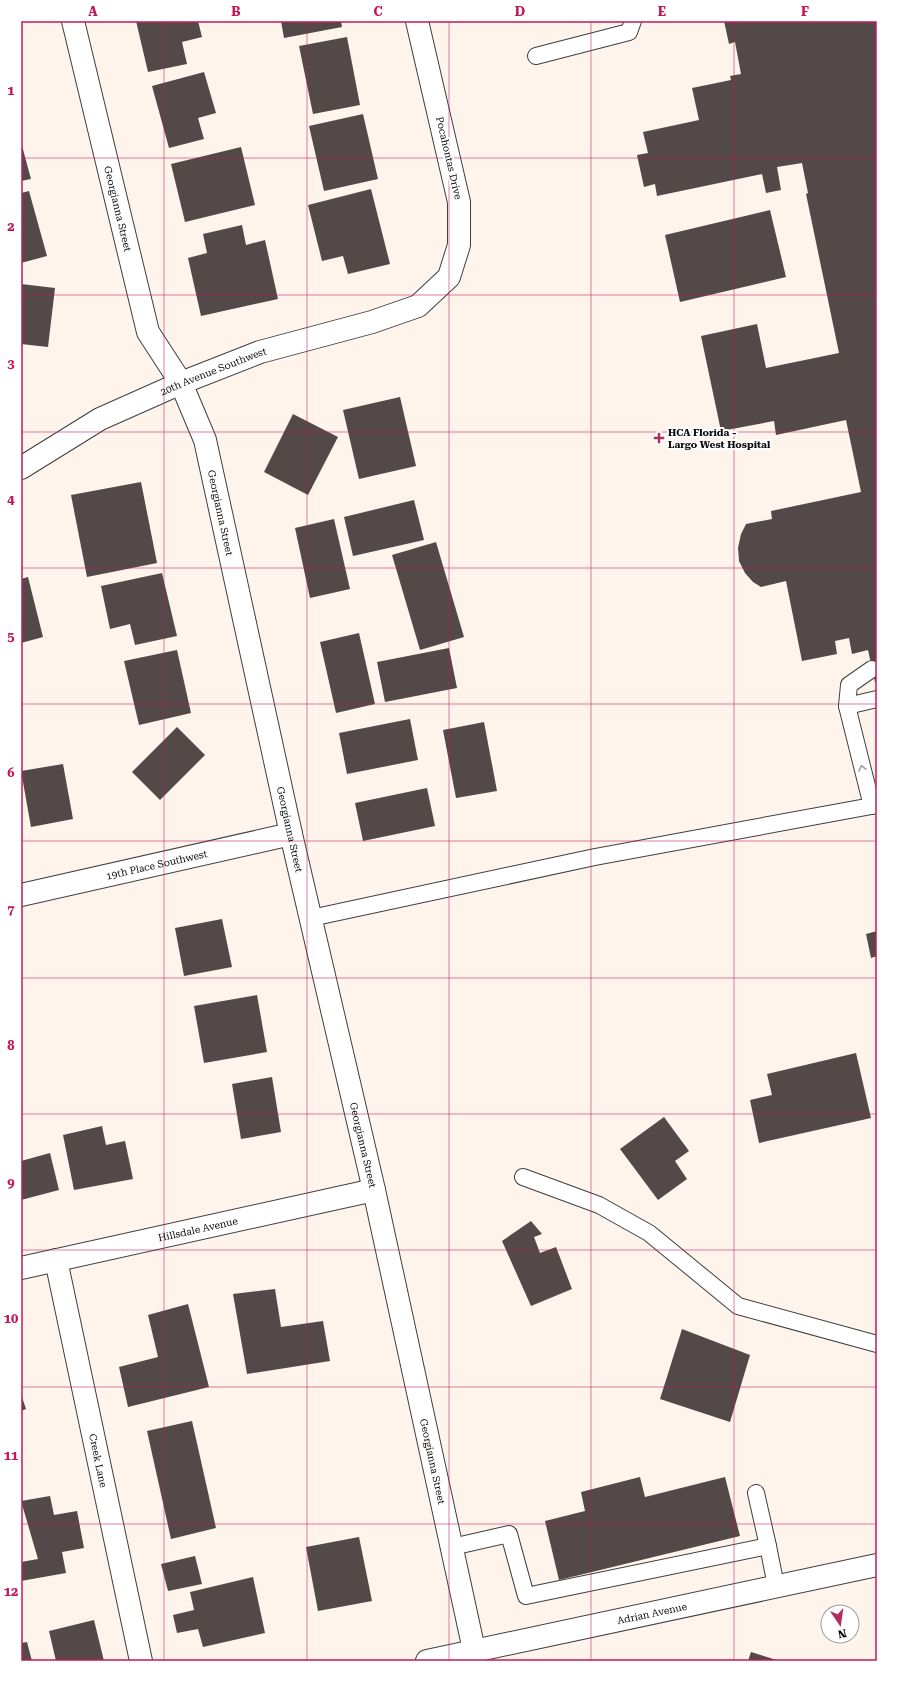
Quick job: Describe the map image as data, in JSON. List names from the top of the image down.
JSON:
{
  "streets": {
    "street": [
      "Pocahontas Drive",
      "Georgianna Street",
      "20th Avenue Southwest",
      "19th Place Southwest",
      "Hillsdale Avenue",
      "Creek Lane",
      "Adrian Avenue"
    ]
  },
  "crossings": [
    ["Pocahontas Drive", "20th Avenue Southwest"],
    ["Georgianna Street", "20th Avenue Southwest"],
    ["Georgianna Street", "19th Place Southwest"],
    ["Georgianna Street", "Hillsdale Avenue"],
    ["Georgianna Street", "Adrian Avenue"],
    ["Hillsdale Avenue", "Creek Lane"]
  ],
  "places": {
    "health": ["HCA Florida - Largo West Hospital"]
  },
  "north": "bottom",
  "grid": {
    "columns": [
      "A",
      "B",
      "C",
      "D",
      "E",
      "F"
    ],
    "rows": [
      "1",
      "2",
      "3",
      "4",
      "5",
      "6",
      "7",
      "8",
      "9",
      "10",
      "11",
      "12"
    ]
  }
}
